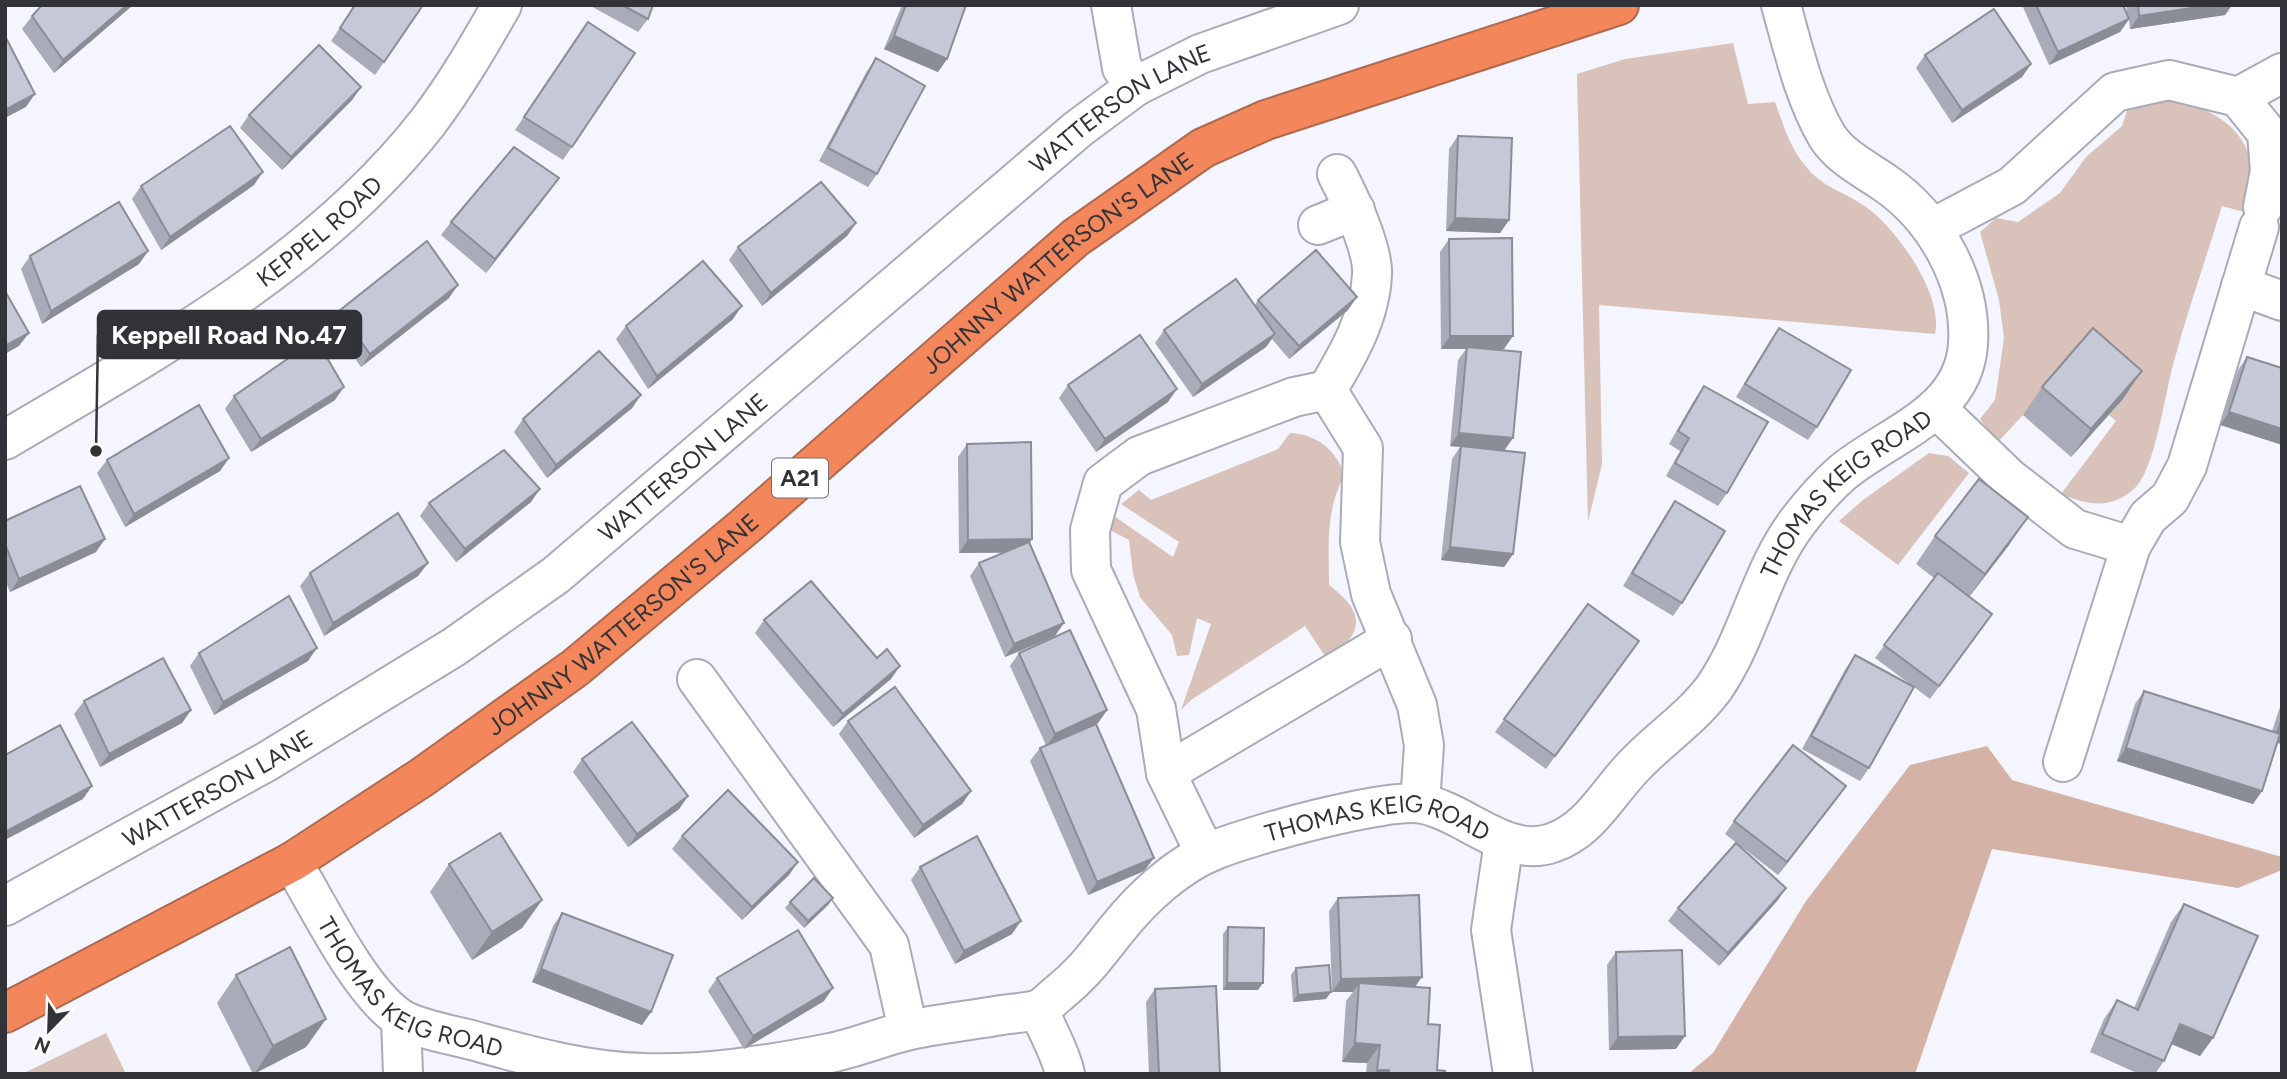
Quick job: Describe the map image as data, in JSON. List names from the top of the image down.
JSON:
{
  "streets": {
    "highway": ["JOHNNY WATTERSON'S LANE", "A21"],
    "street": ["WATTERSON LANE", "KEPPEL ROAD", "THOMAS KEIG ROAD"]
  },
  "crossings": [
    ["JOHNNY WATTERSON'S LANE", "THOMAS KEIG ROAD"]
  ],
  "places": ["Keppell Road No.47"],
  "north": "bottom left"
}
